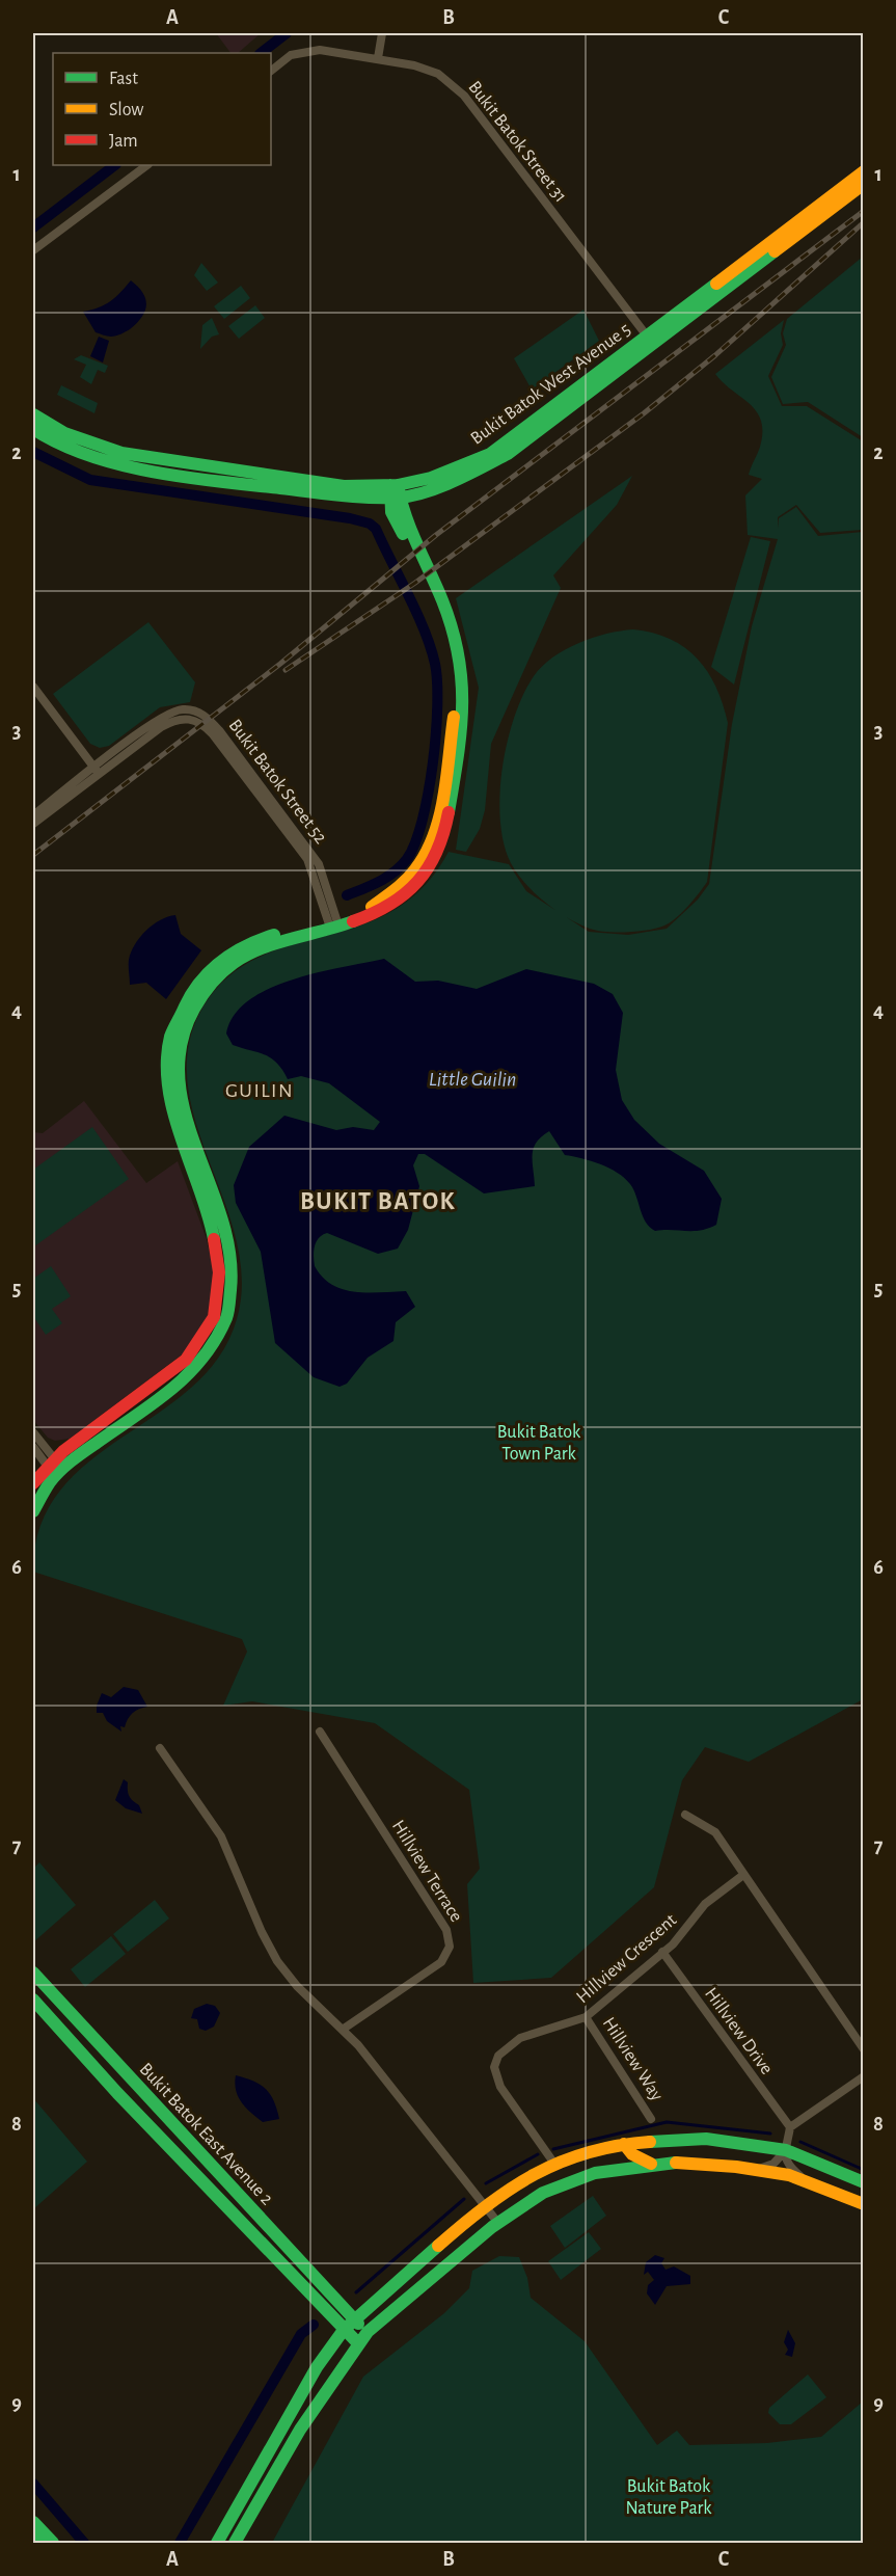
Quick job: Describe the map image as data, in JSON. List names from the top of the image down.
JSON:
{
  "streets": {
    "street": [
      "Bukit Batok Street 31",
      "Bukit Batok West Avenue 5",
      "Bukit Batok Street 52",
      "Hillview Terrace",
      "Hillview Crescent",
      "Hillview Drive",
      "Hillview Way",
      "Bukit Batok East Avenue 2"
    ]
  },
  "crossings": [
    ["Bukit Batok Street 31", "Bukit Batok West Avenue 5"],
    ["Hillview Crescent", "Hillview Drive"],
    ["Hillview Crescent", "Hillview Way"]
  ],
  "districts": ["GUILIN", "BUKIT BATOK"],
  "water": ["Little Guilin"],
  "parks": ["Bukit Batok Town Park", "Bukit Batok Nature Park"],
  "legend": ["Fast", "Slow", "Jam"],
  "grid": {
    "columns": ["A", "B", "C"],
    "rows": [
      "1",
      "2",
      "3",
      "4",
      "5",
      "6",
      "7",
      "8",
      "9"
    ]
  }
}
